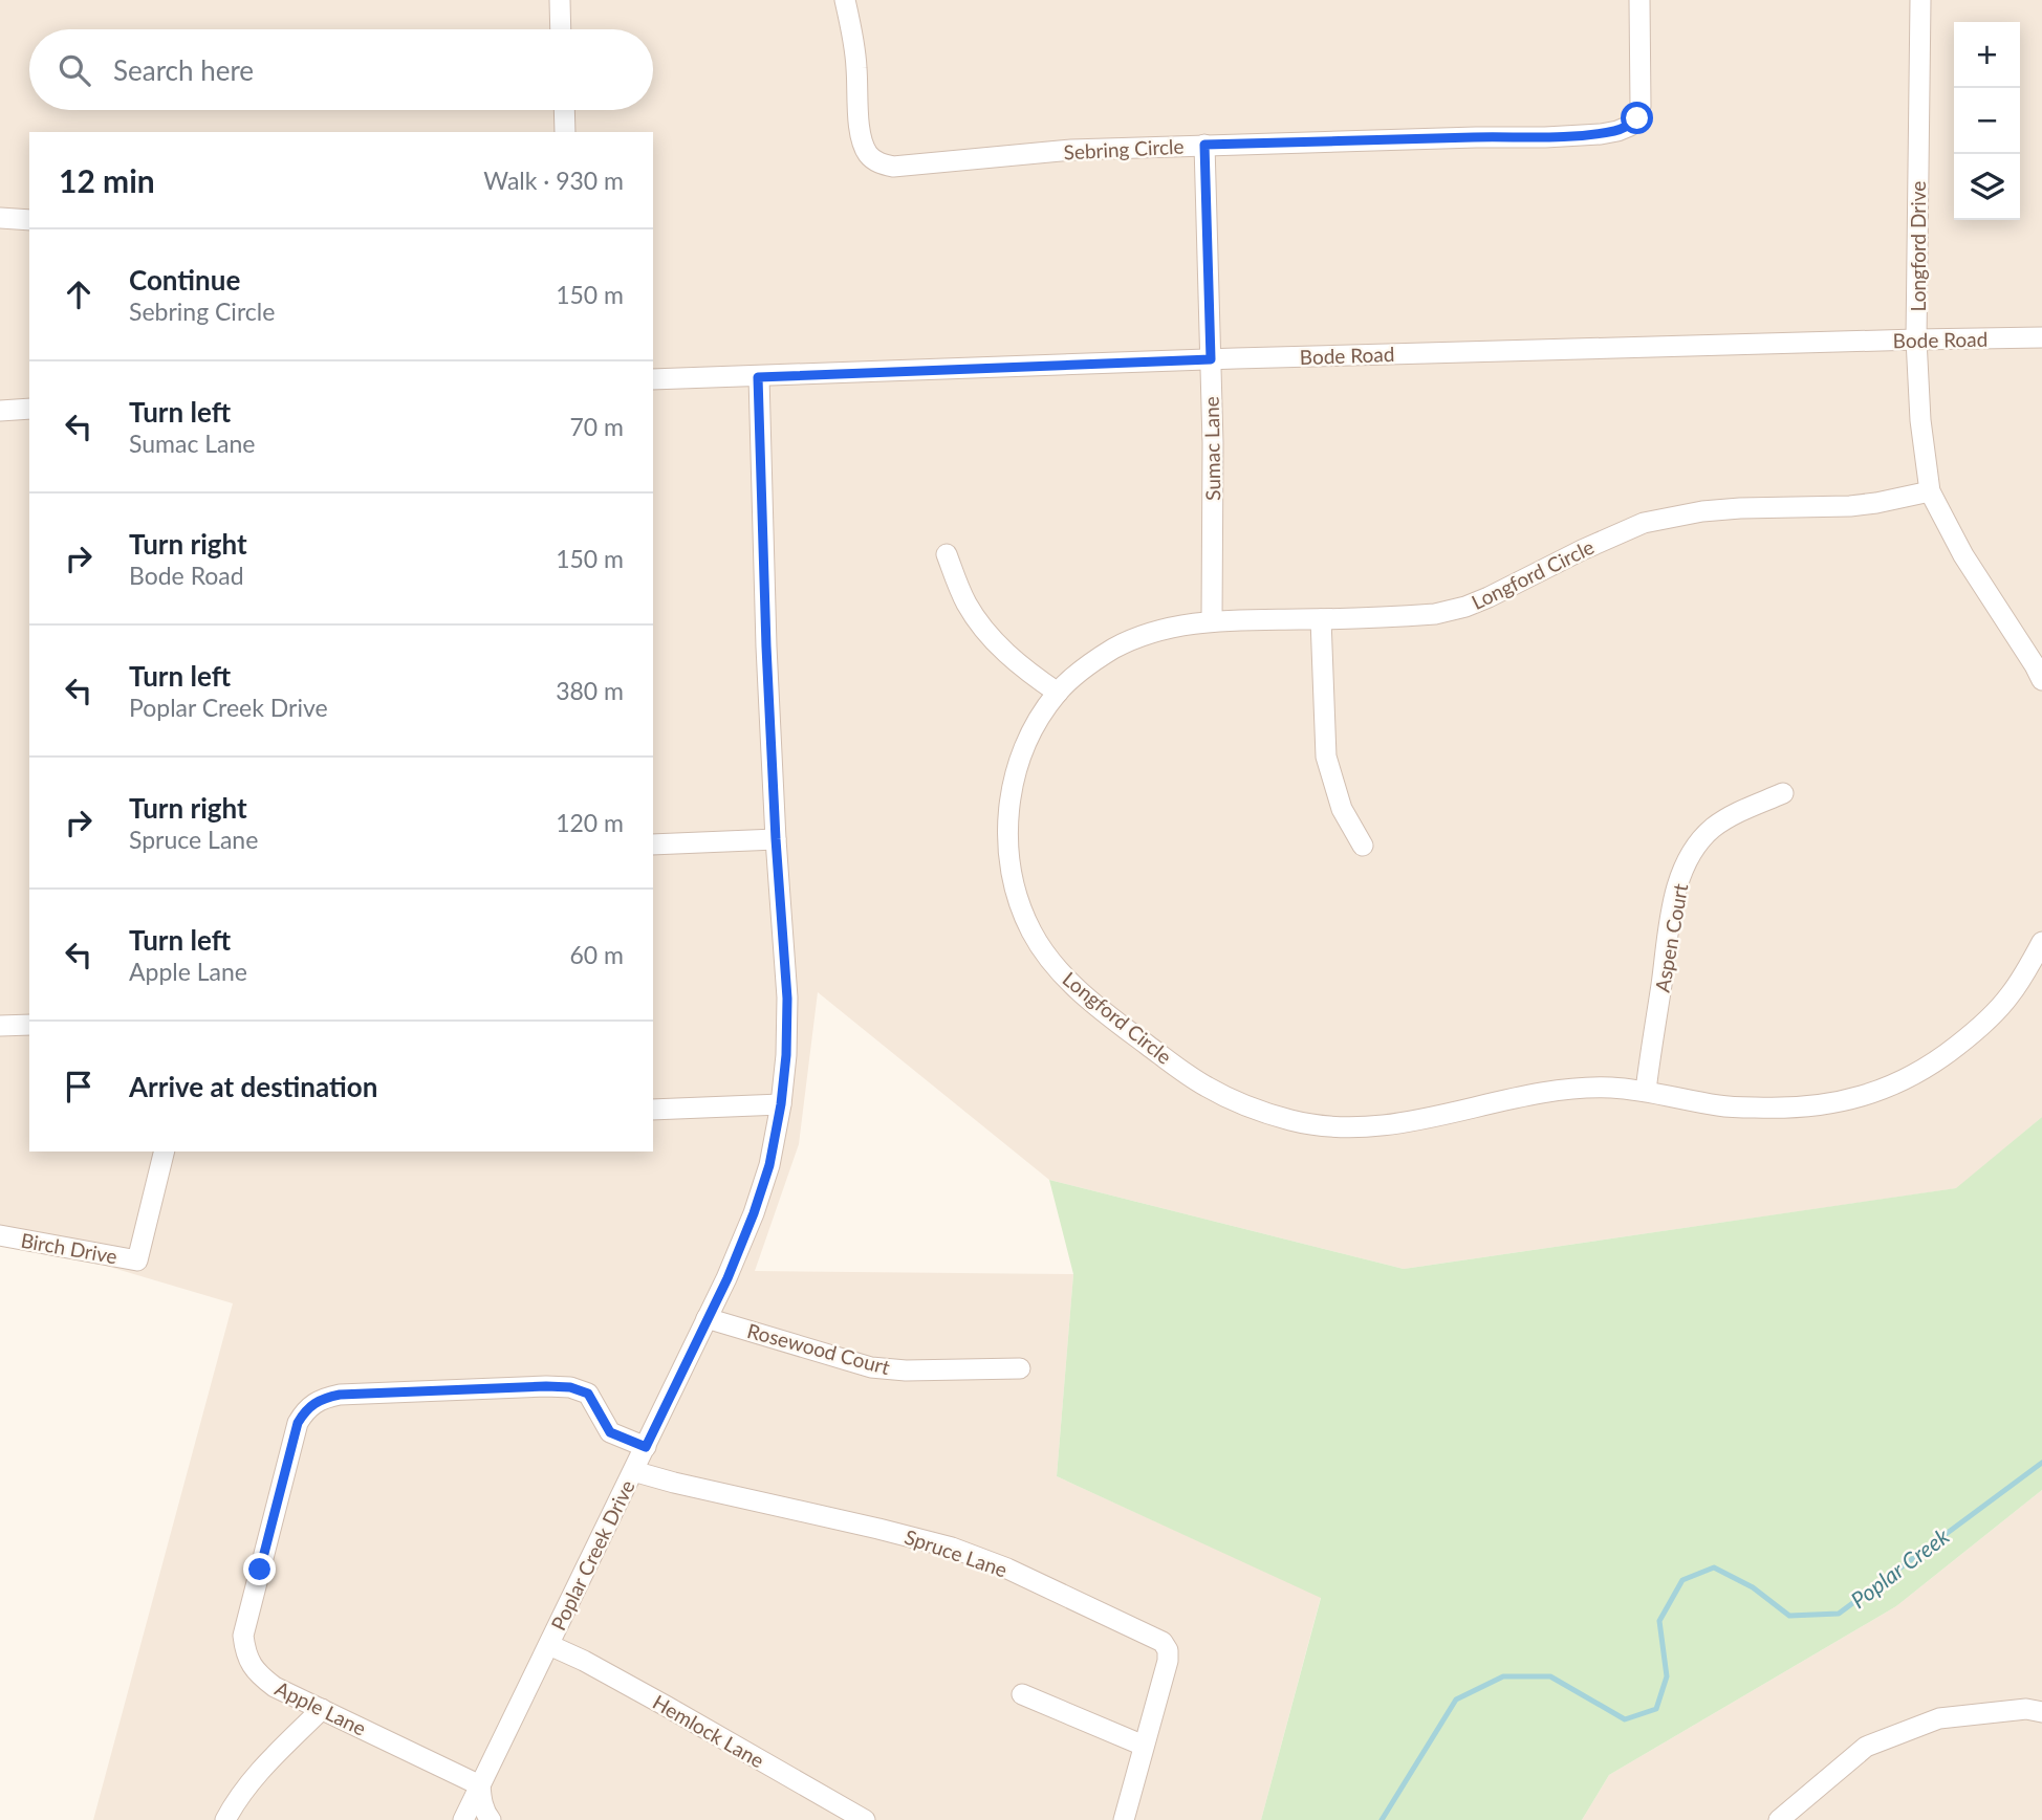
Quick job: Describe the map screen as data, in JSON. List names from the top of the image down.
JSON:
{
  "streets": {
    "street": [
      "Sebring Circle",
      "Longford Drive",
      "Bode Road",
      "Sumac Lane",
      "Longford Circle",
      "Aspen Court",
      "Birch Drive",
      "Rosewood Court",
      "Spruce Lane",
      "Poplar Creek Drive",
      "Apple Lane",
      "Hemlock Lane"
    ]
  },
  "crossings": [
    ["Sebring Circle", "Sumac Lane"],
    ["Longford Drive", "Bode Road"],
    ["Longford Drive", "Longford Circle"],
    ["Bode Road", "Sumac Lane"],
    ["Bode Road", "Poplar Creek Drive"],
    ["Sumac Lane", "Longford Circle"],
    ["Longford Circle", "Aspen Court"],
    ["Rosewood Court", "Poplar Creek Drive"],
    ["Spruce Lane", "Poplar Creek Drive"],
    ["Poplar Creek Drive", "Apple Lane"],
    ["Poplar Creek Drive", "Hemlock Lane"]
  ],
  "water": ["Poplar Creek"],
  "page": {
    "map_buttons": ["+", "−"],
    "search": "Search here",
    "heading": ["12 min", "Walk · 930 m"],
    "list": [
      ["Continue", "Sebring Circle", "150 m"],
      ["Turn left", "Sumac Lane", "70 m"],
      ["Turn right", "Bode Road", "150 m"],
      ["Turn left", "Poplar Creek Drive", "380 m"],
      ["Turn right", "Spruce Lane", "120 m"],
      ["Turn left", "Apple Lane", "60 m"],
      "Arrive at destination"
    ]
  }
}
